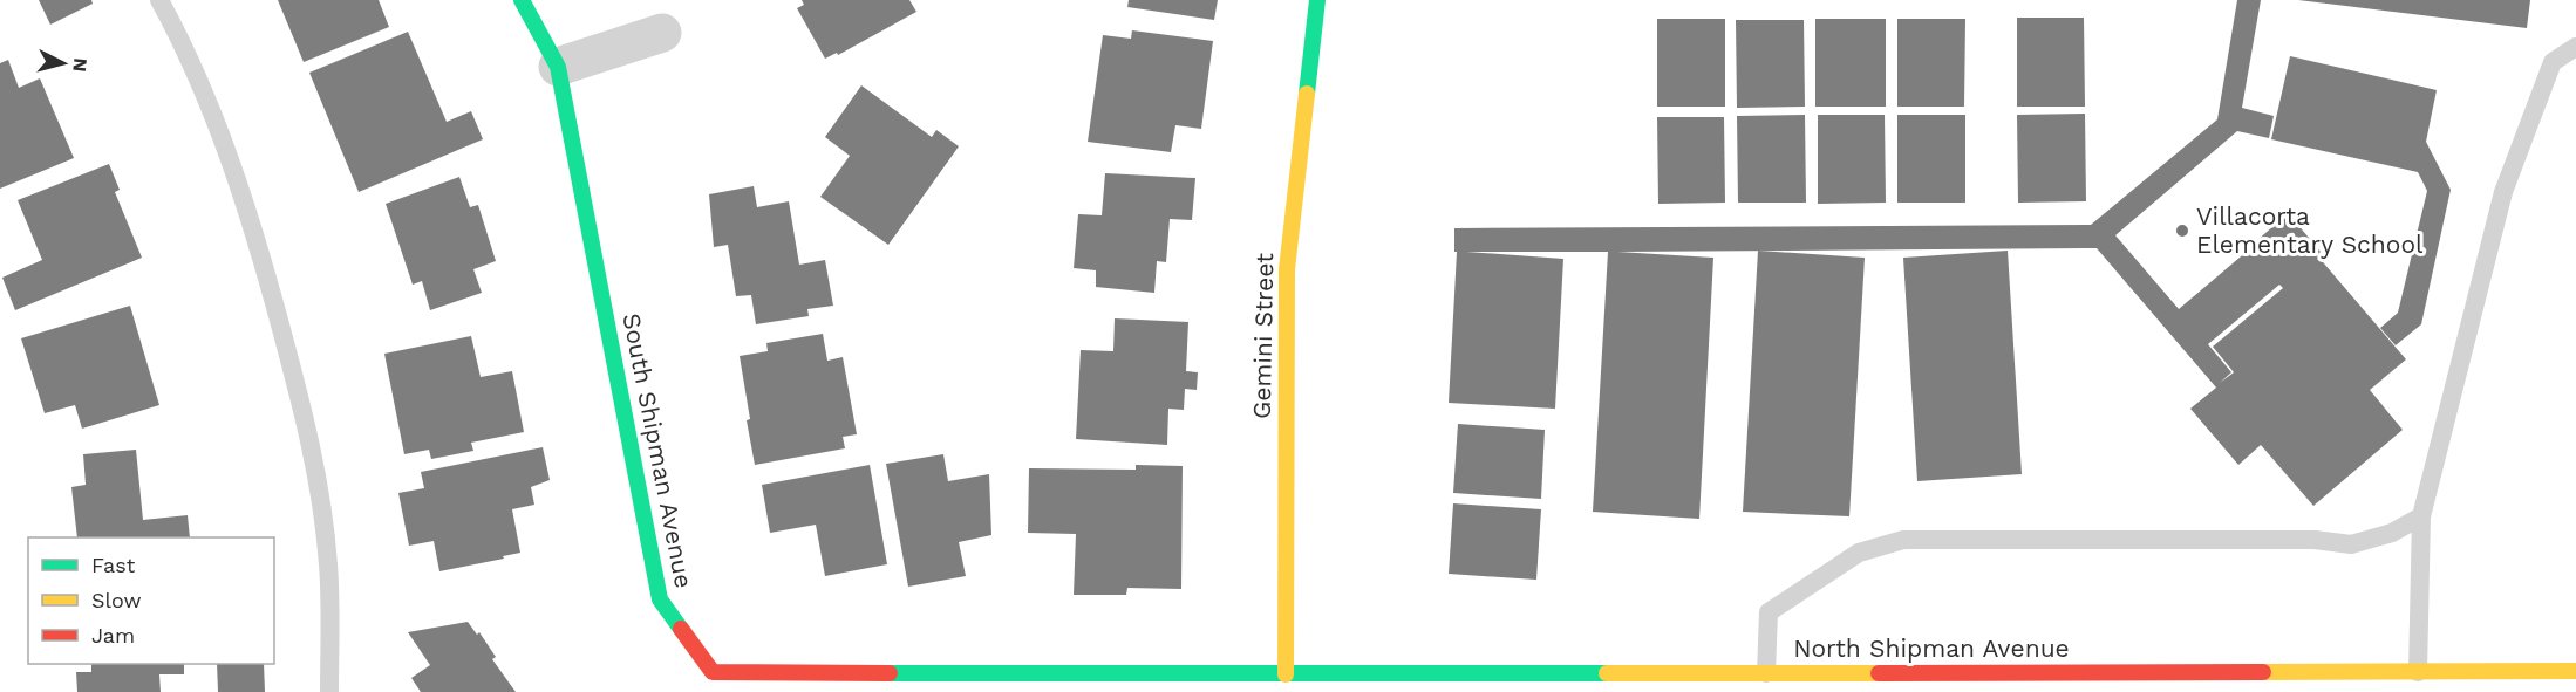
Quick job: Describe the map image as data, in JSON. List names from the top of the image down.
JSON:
{
  "streets": {
    "street": ["Gemini Street", "South Shipman Avenue", "North Shipman Avenue"]
  },
  "crossings": [
    ["Gemini Street", "South Shipman Avenue"],
    ["Gemini Street", "North Shipman Avenue"],
    ["South Shipman Avenue", "North Shipman Avenue"]
  ],
  "places": ["Villacorta Elementary School"],
  "legend": ["Fast", "Slow", "Jam"],
  "north": "right"
}
